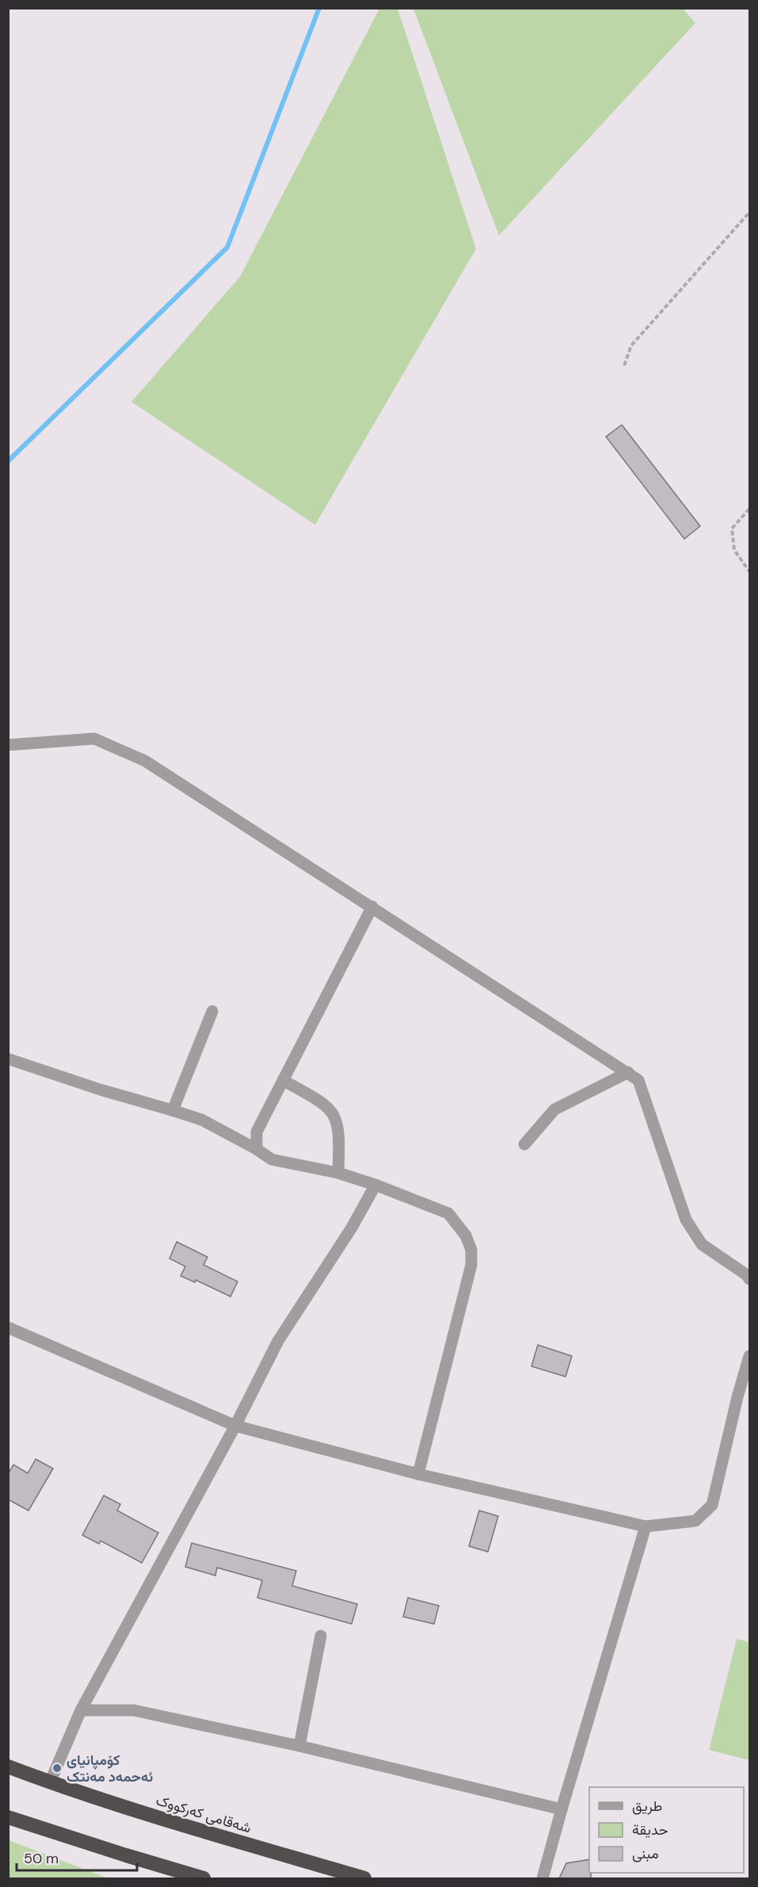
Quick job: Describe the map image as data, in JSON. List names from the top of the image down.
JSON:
{
  "streets": {
    "highway": ["شەقامی کەرکووک"]
  },
  "places": ["کۆمپانیای ئەحمەد مەنتک"],
  "legend": ["طريق", "حديقة", "مبنى"],
  "scale_bar": "50 m"
}
